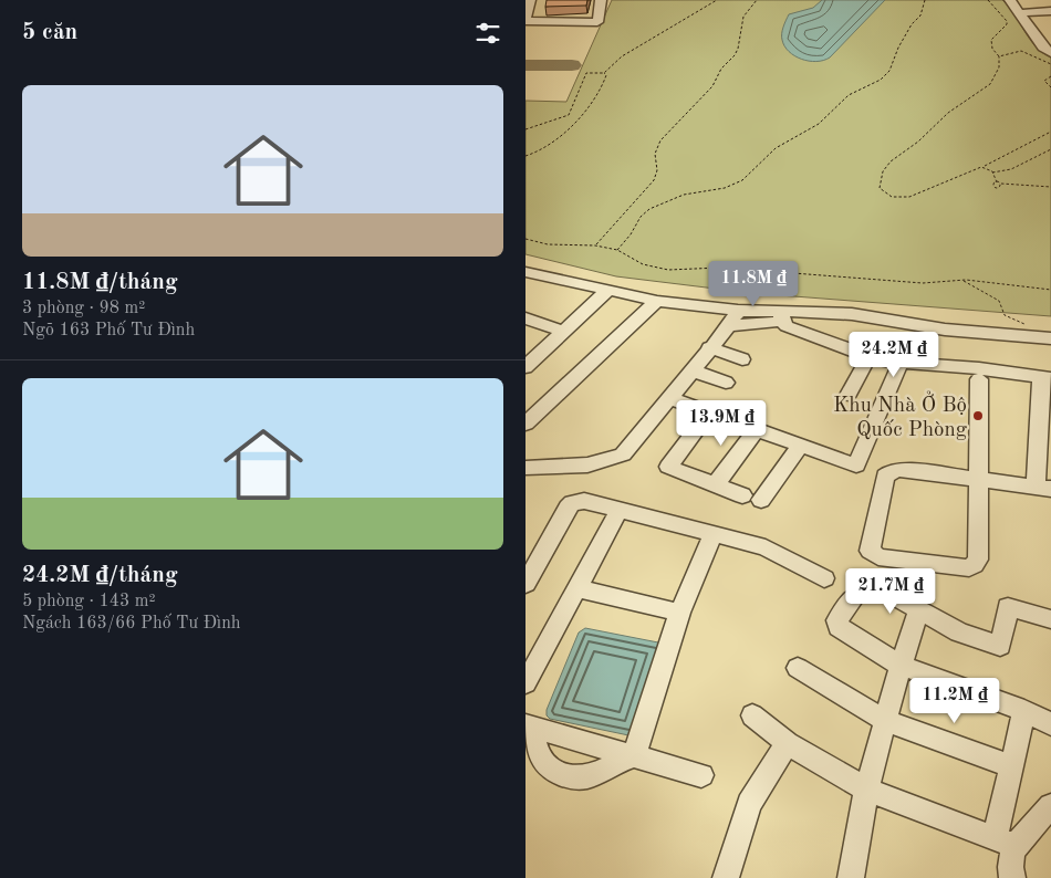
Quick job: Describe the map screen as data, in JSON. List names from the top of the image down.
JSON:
{
  "places": ["Khu Nhà Ở Bộ Quốc Phòng"],
  "page": {
    "heading": "5 căn",
    "list": [
      {
        "name": "11.8M ₫/tháng",
        "note": "3 phòng · 98 m² · Ngõ 163 Phố Tư Đình"
      },
      {
        "name": "24.2M ₫/tháng",
        "note": "5 phòng · 143 m² · Ngách 163/66 Phố Tư Đình"
      }
    ],
    "price": [
      "11.8M ₫",
      "24.2M ₫",
      "13.9M ₫",
      "21.7M ₫",
      "11.2M ₫"
    ]
  }
}
